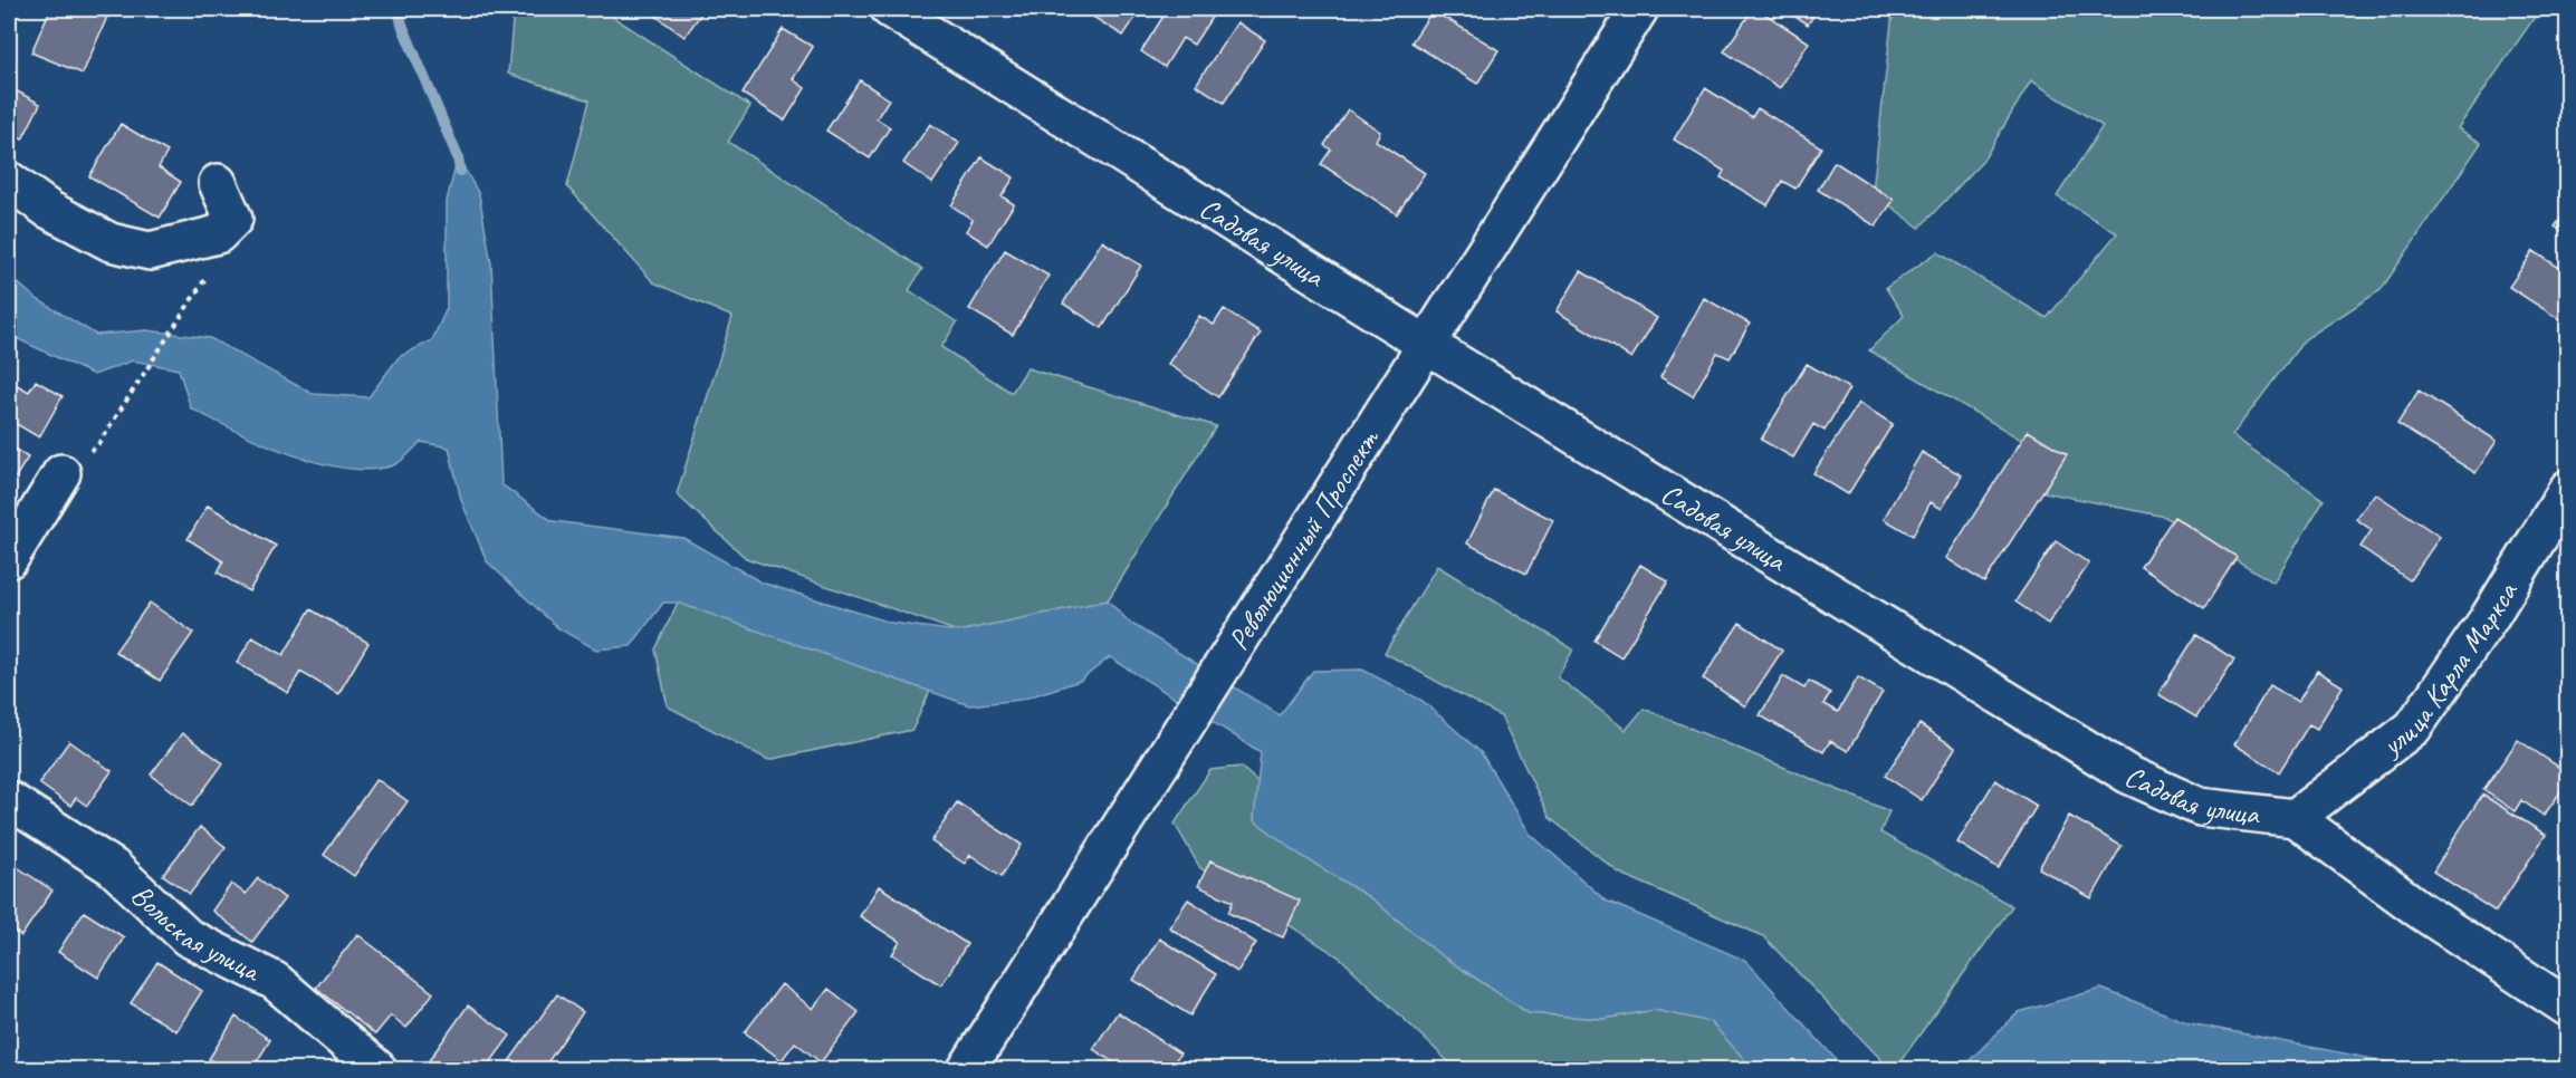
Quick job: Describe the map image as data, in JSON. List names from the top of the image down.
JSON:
{
  "streets": {
    "street": [
      "Садовая улица",
      "Революционный Проспект",
      "улица Карла Маркса",
      "Вольская улица"
    ]
  },
  "crossings": [
    ["Садовая улица", "Революционный Проспект"],
    ["Садовая улица", "улица Карла Маркса"]
  ]
}
